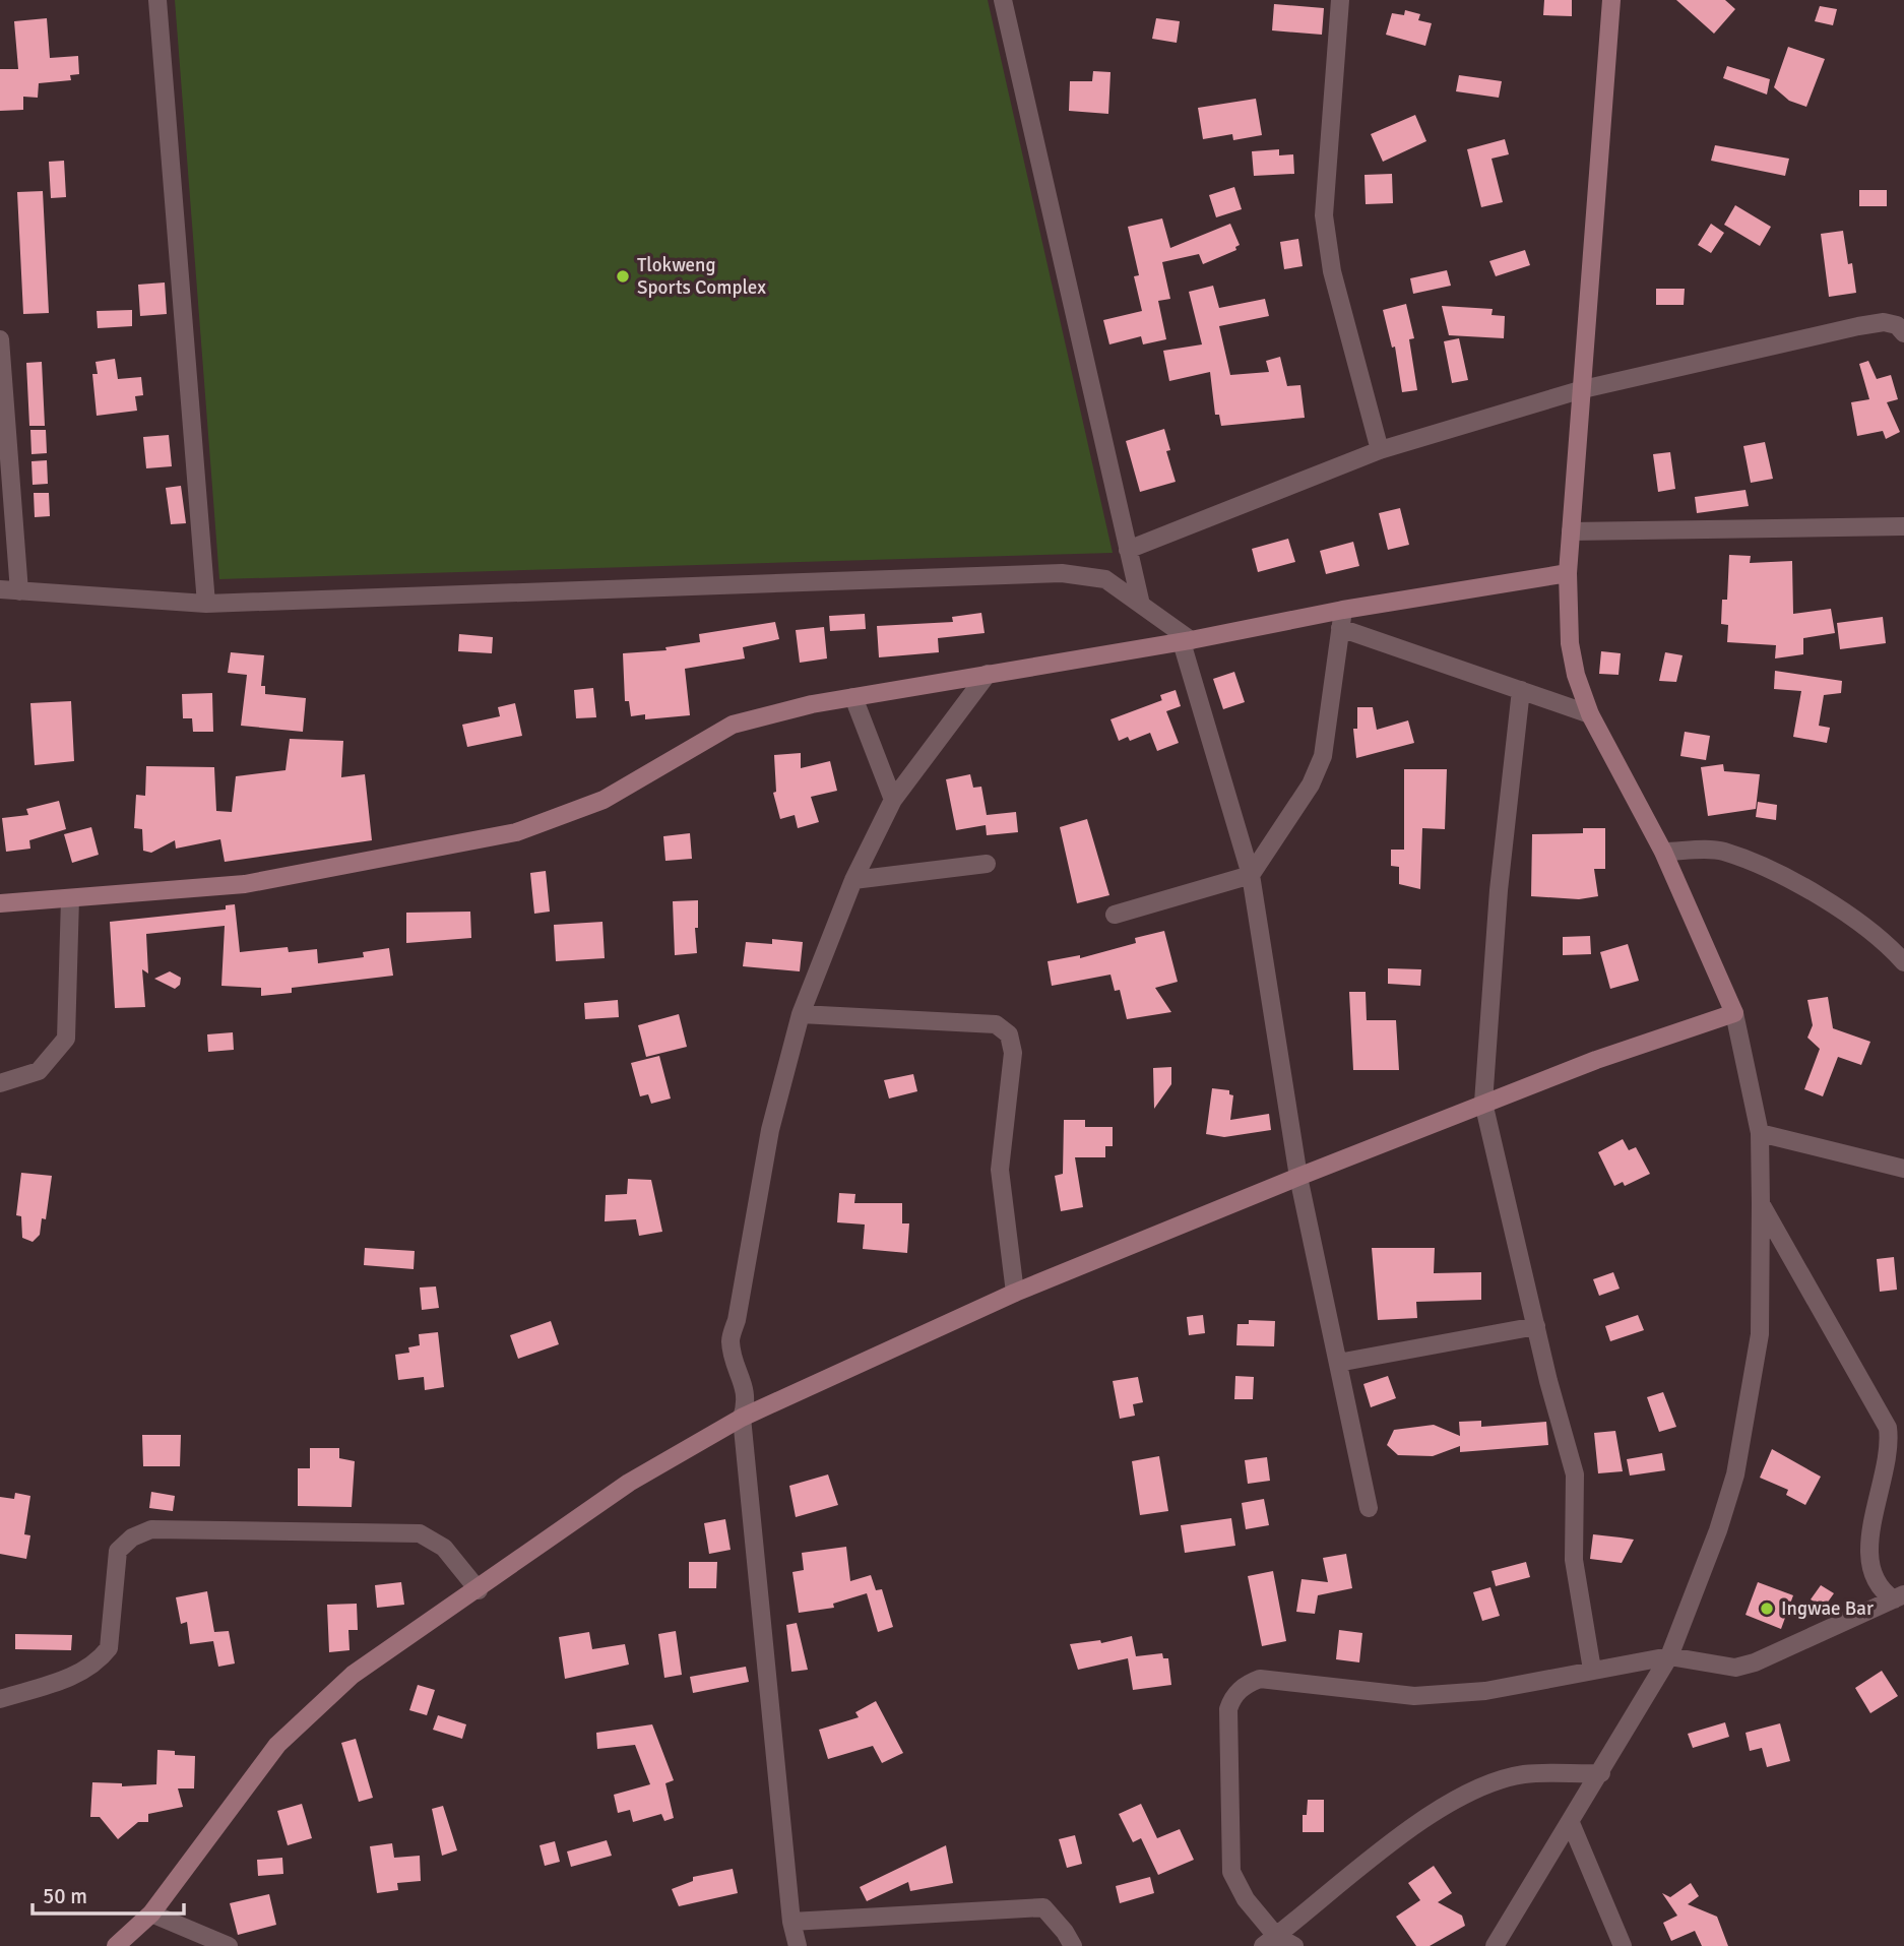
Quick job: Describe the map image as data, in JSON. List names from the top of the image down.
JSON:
{
  "places": ["Tlokweng Sports Complex", "Ingwae Bar"],
  "scale_bar": "50 m"
}
